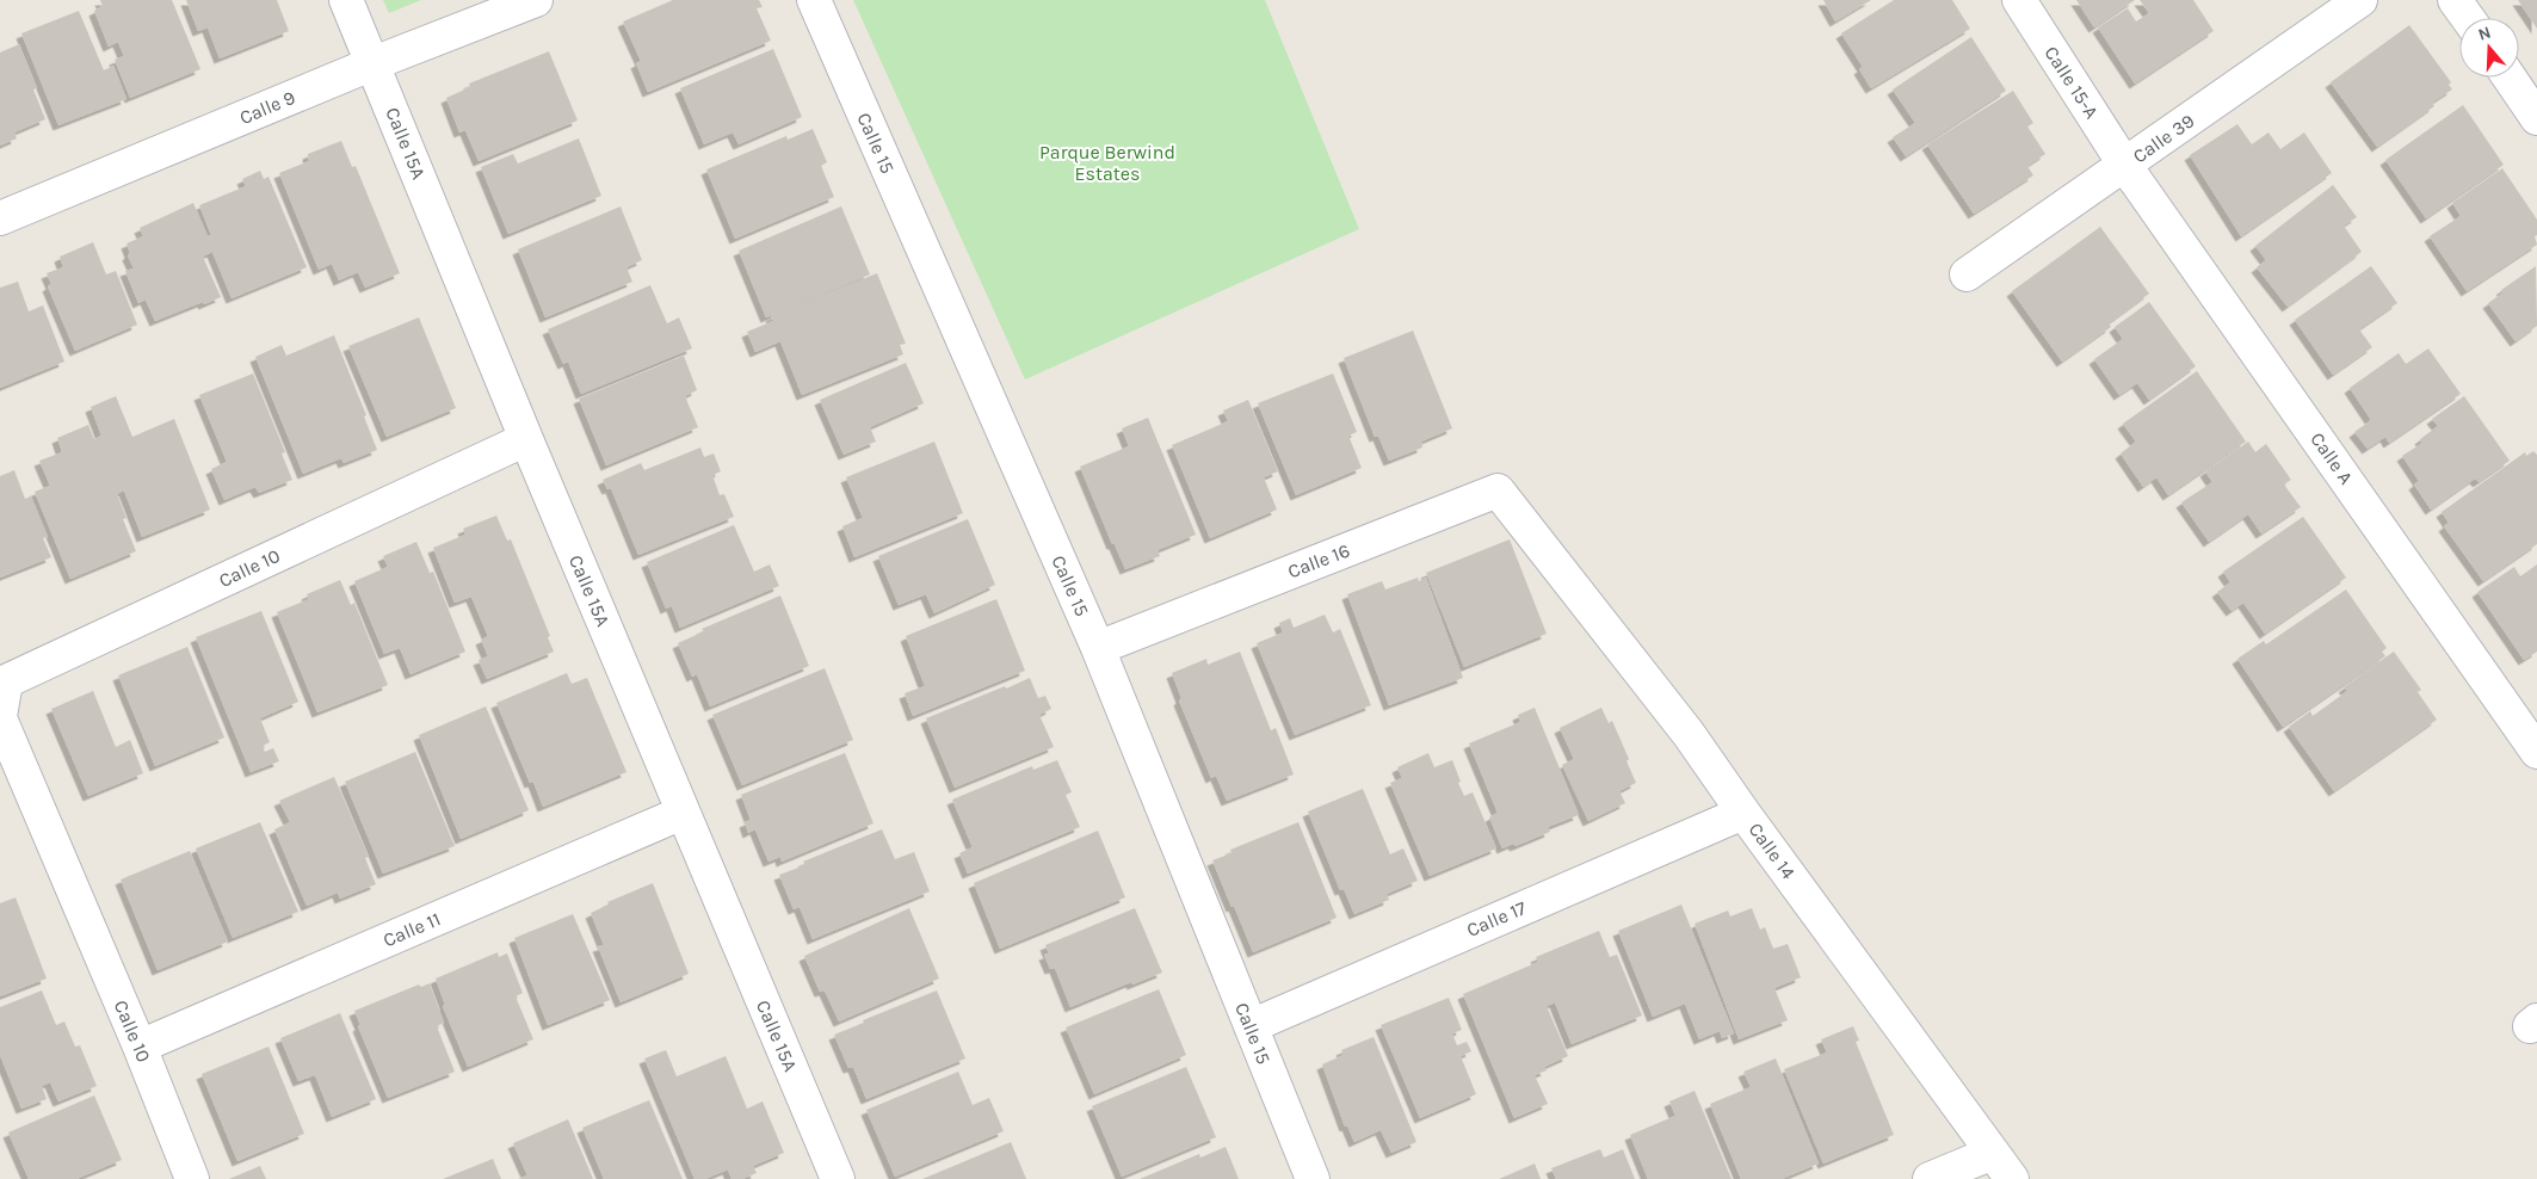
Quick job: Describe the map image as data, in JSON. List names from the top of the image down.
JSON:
{
  "streets": {
    "street": [
      "Calle 15-A",
      "Calle 9",
      "Calle 39",
      "Calle 15A",
      "Calle 15",
      "Calle A",
      "Calle 16",
      "Calle 10",
      "Calle 14",
      "Calle 17",
      "Calle 11"
    ]
  },
  "crossings": [
    ["Calle 15-A", "Calle 39"],
    ["Calle 15-A", "Calle A"],
    ["Calle 9", "Calle 15A"],
    ["Calle 39", "Calle A"],
    ["Calle 15A", "Calle 10"],
    ["Calle 15A", "Calle 11"],
    ["Calle 15", "Calle 16"],
    ["Calle 15", "Calle 17"],
    ["Calle 16", "Calle 14"],
    ["Calle 10", "Calle 11"],
    ["Calle 14", "Calle 17"]
  ],
  "parks": ["Parque Berwind Estates"],
  "north": "top"
}
